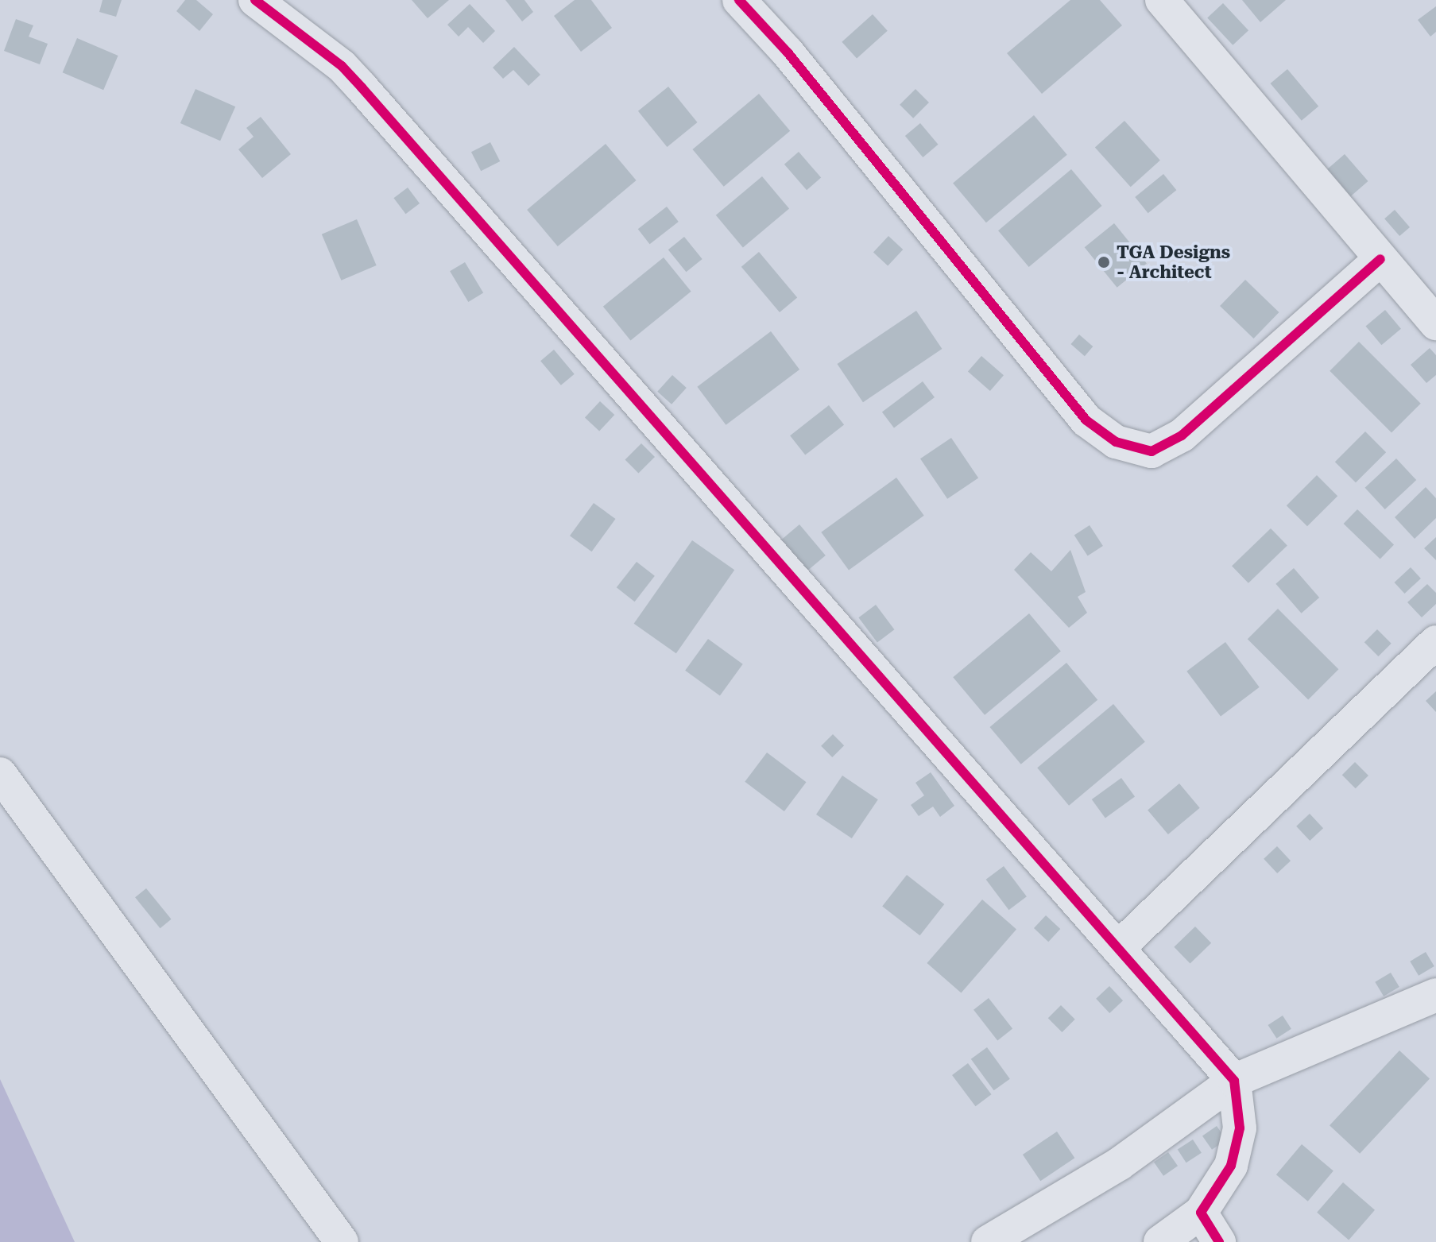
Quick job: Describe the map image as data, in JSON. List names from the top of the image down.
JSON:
{
  "places": ["TGA Designs - Architect"]
}
